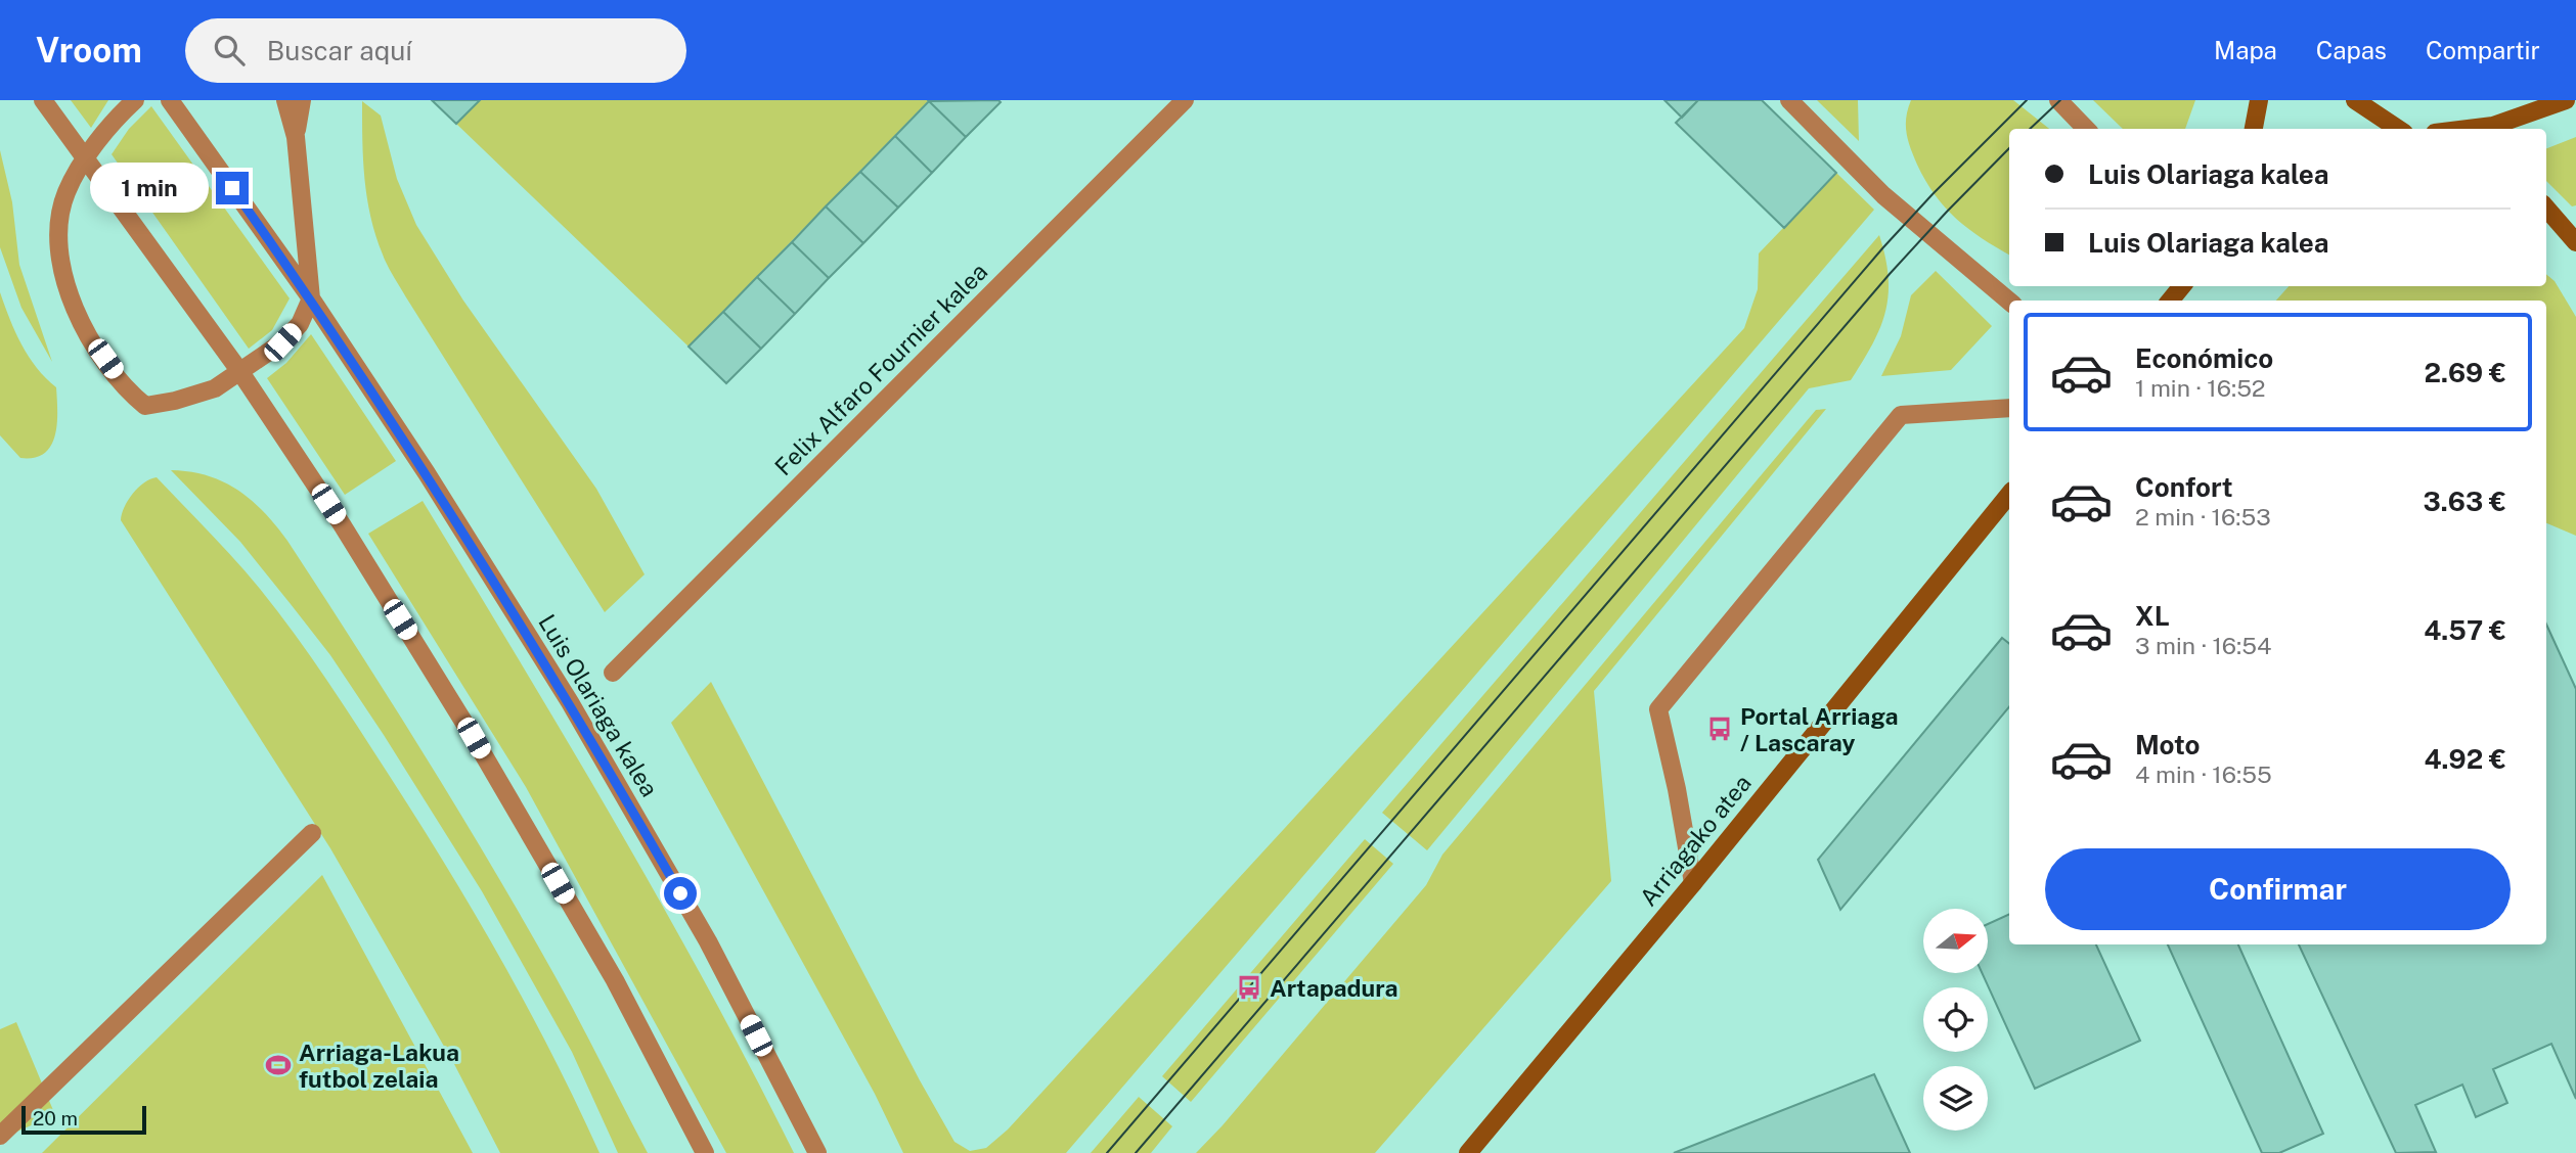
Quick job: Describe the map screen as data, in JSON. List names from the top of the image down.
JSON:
{
  "streets": {
    "main road": ["Arriagako atea"],
    "street": ["Felix Alfaro Fournier kalea", "Luis Olariaga kalea"]
  },
  "places": {
    "bus stop": ["Portal Arriaga / Lascaray", "Artapadura"],
    "sports": ["Arriaga-Lakua futbol zelaia"]
  },
  "scale_bar": "20 m",
  "north": "right",
  "page": {
    "header": "Vroom",
    "search": "Buscar aquí",
    "nav": ["Mapa", "Capas", "Compartir"],
    "banner": ["Luis Olariaga kalea", "Luis Olariaga kalea"],
    "bubble": "1 min",
    "list": [
      {
        "name": "Económico",
        "note": "1 min · 16:52",
        "value": "2.69 €"
      },
      {
        "name": "Confort",
        "note": "2 min · 16:53",
        "value": "3.63 €"
      },
      {
        "name": "XL",
        "note": "3 min · 16:54",
        "value": "4.57 €"
      },
      {
        "name": "Moto",
        "note": "4 min · 16:55",
        "value": "4.92 €"
      }
    ],
    "buttons": "Confirmar",
    "scale": "20 m"
  }
}
